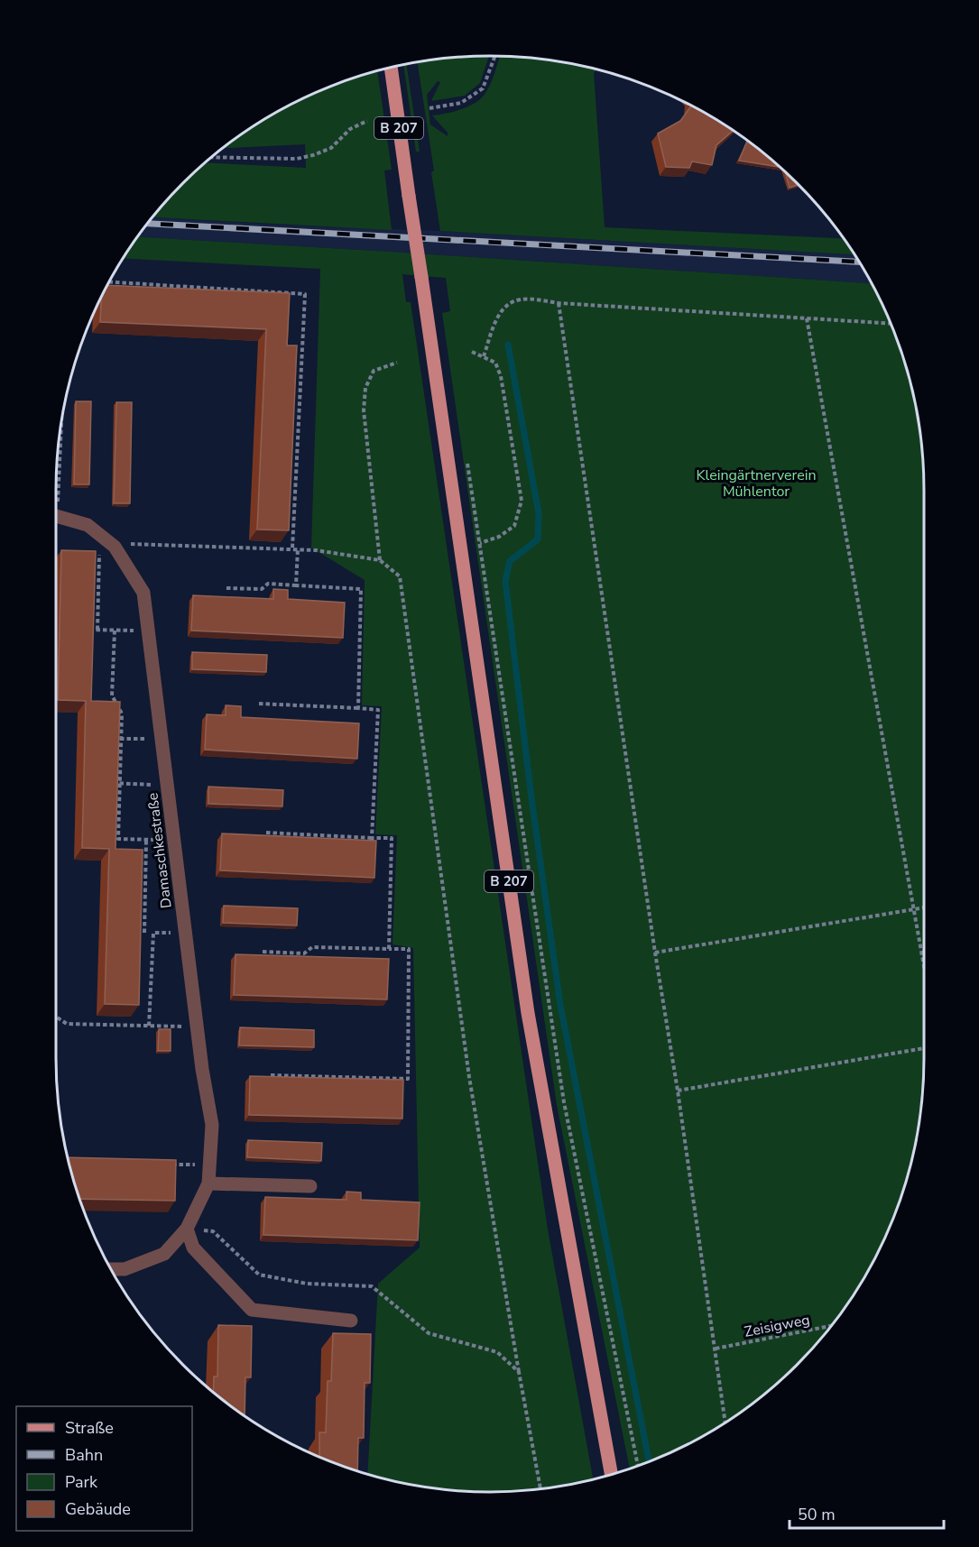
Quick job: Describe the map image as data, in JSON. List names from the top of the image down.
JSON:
{
  "streets": {
    "main road": ["B 207"],
    "street": ["Damaschkestraße"],
    "path": ["Zeisigweg"]
  },
  "parks": ["Kleingärtnerverein Mühlentor"],
  "legend": [
    "Straße",
    "Bahn",
    "Park",
    "Gebäude"
  ],
  "scale_bar": "50 m"
}
